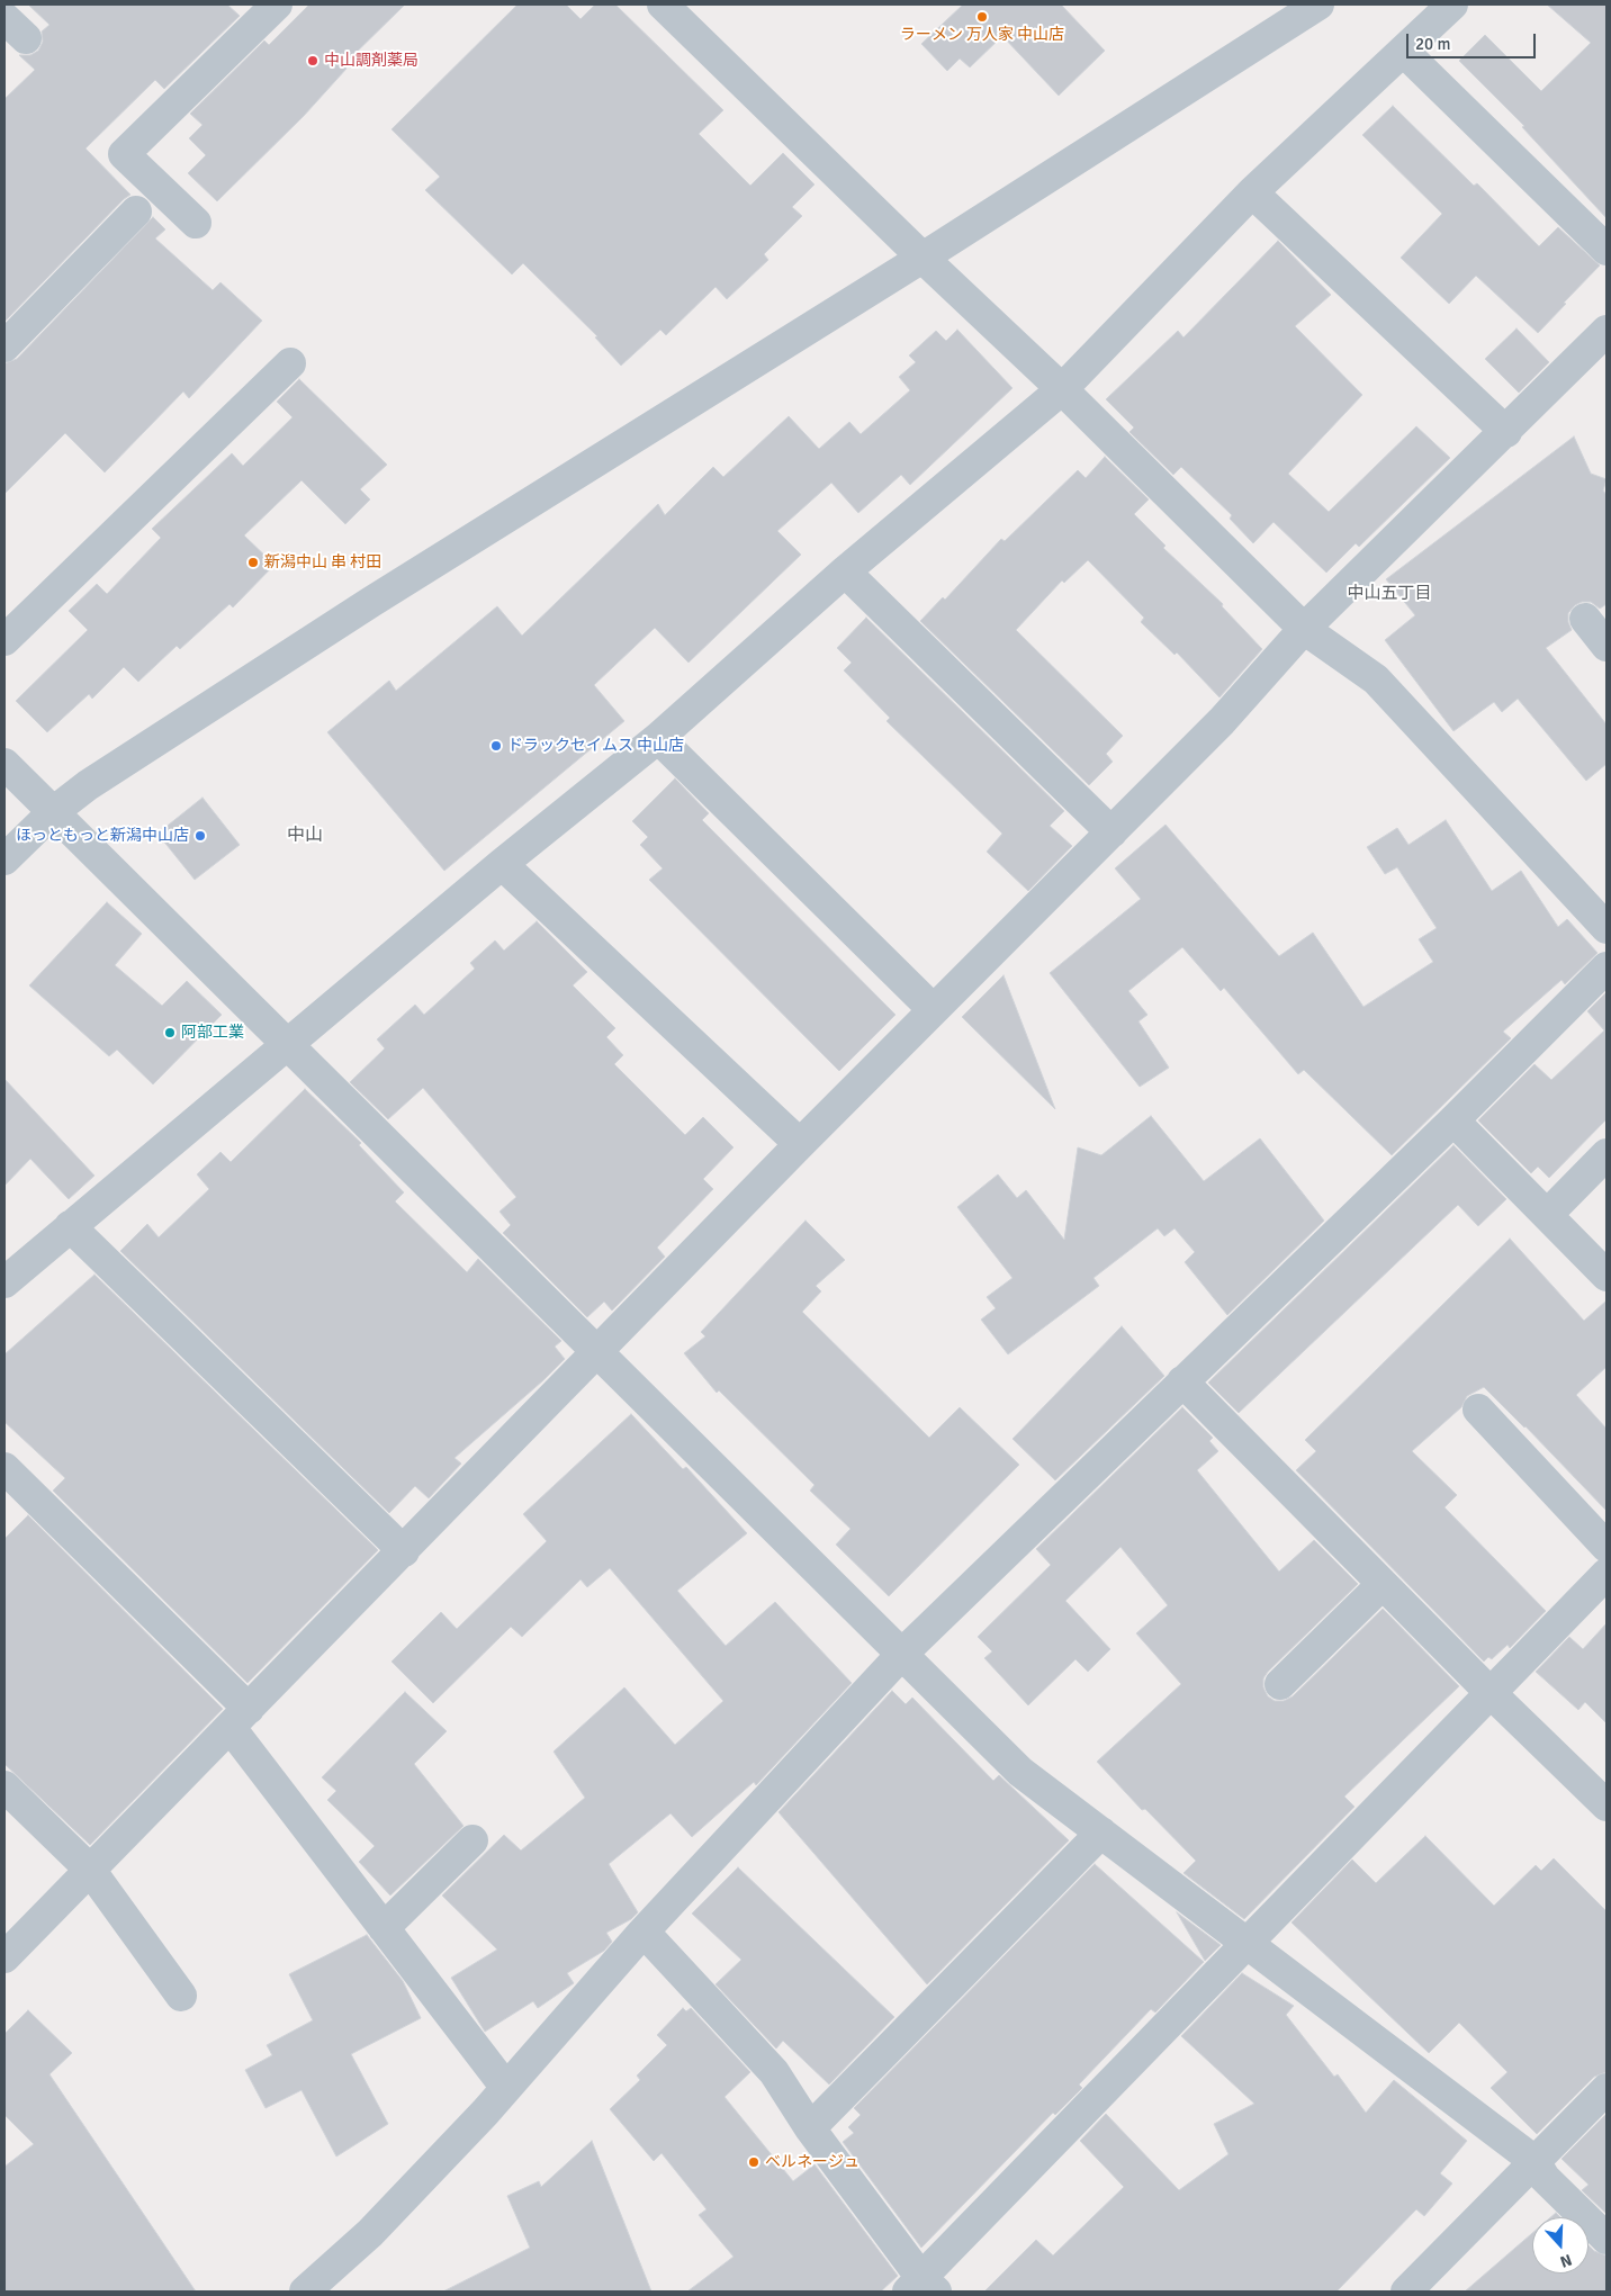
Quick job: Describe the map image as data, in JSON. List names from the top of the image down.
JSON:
{
  "districts": ["中山五丁目", "中山"],
  "places": [
    "ラーメン 万人家 中山店",
    "中山調剤薬局",
    "新潟中山 串 村田",
    "ドラックセイムス 中山店",
    "ほっともっと新潟中山店",
    "阿部工業",
    "ベルネージュ"
  ],
  "scale_bar": "20 m",
  "north": "bottom"
}
